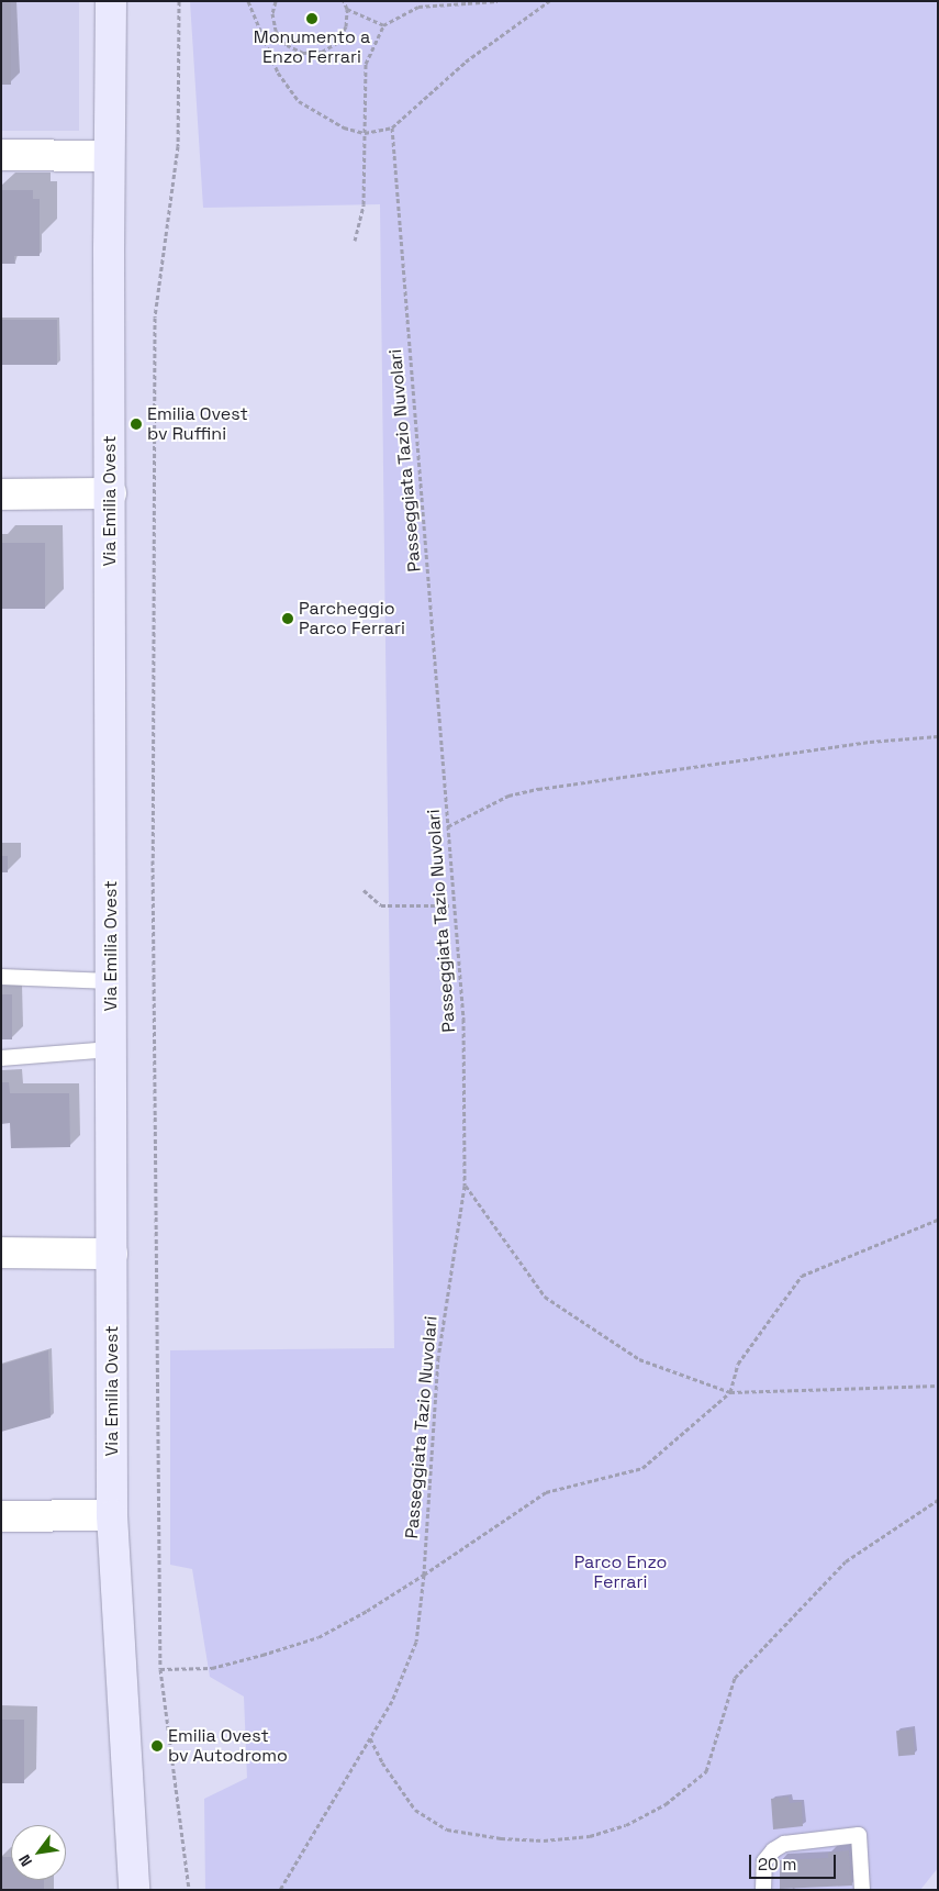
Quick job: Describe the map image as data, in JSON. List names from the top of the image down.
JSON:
{
  "streets": {
    "main road": ["Via Emilia Ovest"],
    "path": ["Passeggiata Tazio Nuvolari"]
  },
  "parks": ["Parco Enzo Ferrari"],
  "places": [
    "Monumento a Enzo Ferrari",
    "Emilia Ovest bv Ruffini",
    "Parcheggio Parco Ferrari",
    "Emilia Ovest bv Autodromo"
  ],
  "scale_bar": "20 m",
  "north": "bottom left"
}
